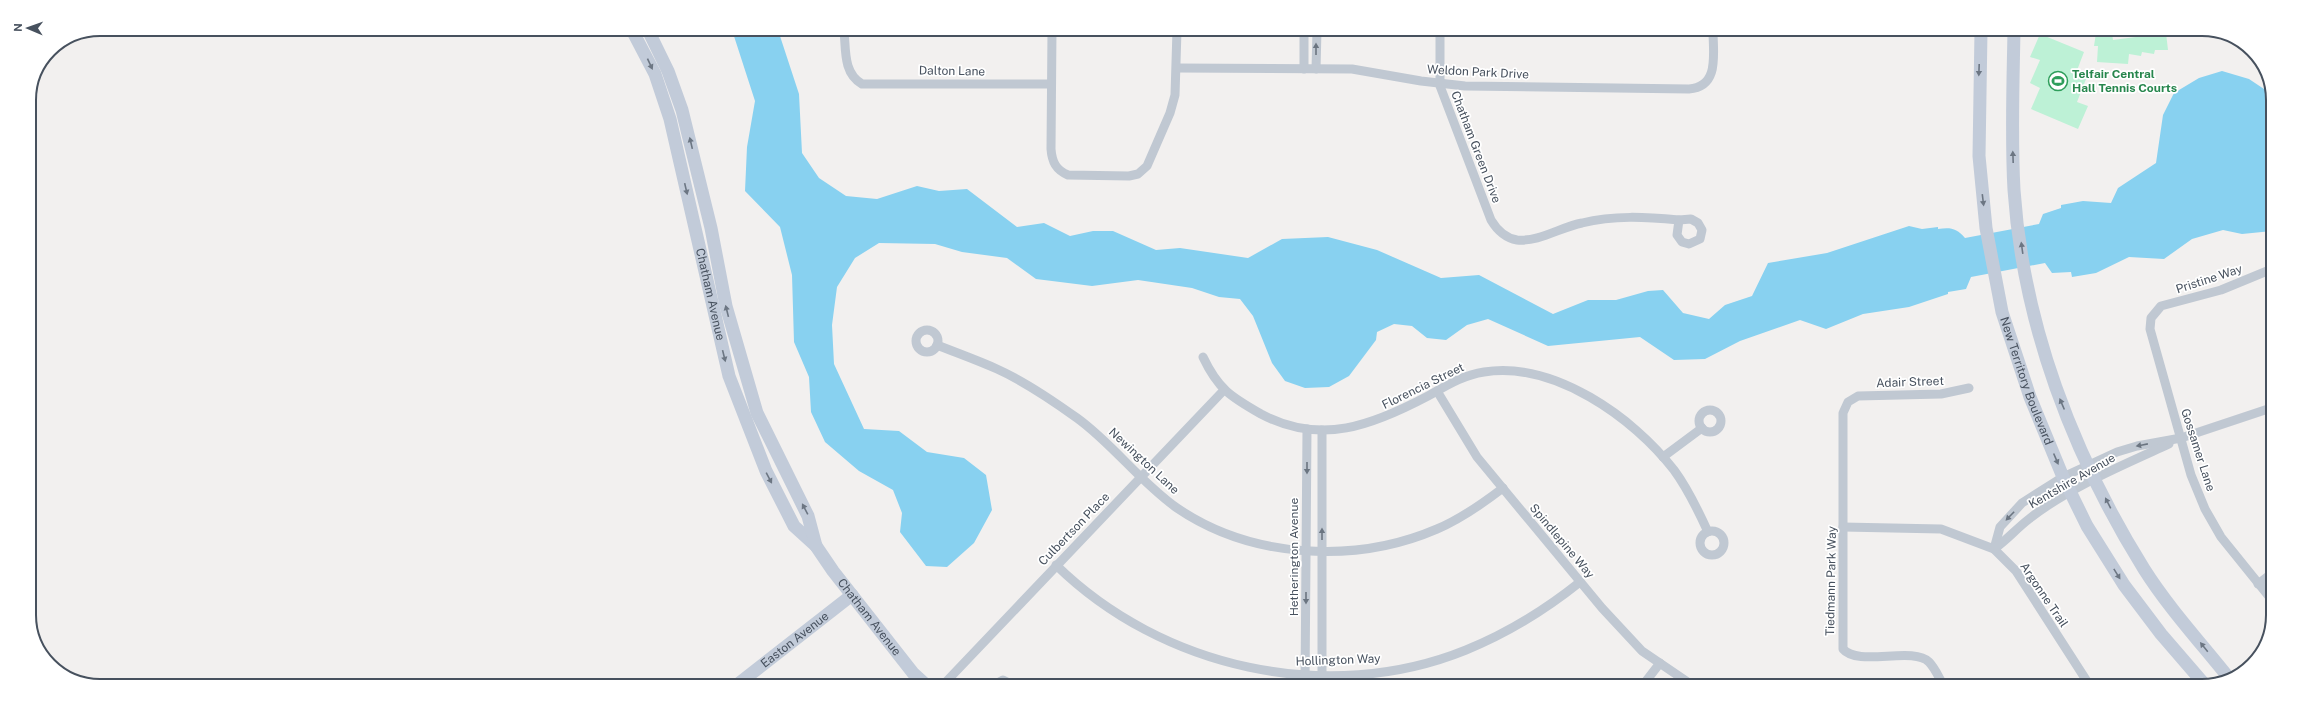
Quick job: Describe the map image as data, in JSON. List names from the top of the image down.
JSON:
{
  "streets": {
    "street": [
      "Dalton Lane",
      "Weldon Park Drive",
      "Chatham Green Drive",
      "Pristine Way",
      "Chatham Avenue",
      "New Territory Boulevard",
      "Adair Street",
      "Florencia Street",
      "Gossamer Lane",
      "Newington Lane",
      "Kentshire Avenue",
      "Culbertson Place",
      "Spindlepine Way",
      "Hetherington Avenue",
      "Tiedmann Park Way",
      "Argonne Trail",
      "Easton Avenue",
      "Hollington Way"
    ]
  },
  "crossings": [
    ["Weldon Park Drive", "Chatham Green Drive"],
    ["Pristine Way", "Gossamer Lane"],
    ["Chatham Avenue", "Easton Avenue"],
    ["New Territory Boulevard", "Kentshire Avenue"],
    ["Adair Street", "Tiedmann Park Way"],
    ["Florencia Street", "Culbertson Place"],
    ["Florencia Street", "Spindlepine Way"],
    ["Florencia Street", "Hetherington Avenue"],
    ["Gossamer Lane", "Kentshire Avenue"],
    ["Newington Lane", "Culbertson Place"],
    ["Newington Lane", "Spindlepine Way"],
    ["Newington Lane", "Hetherington Avenue"],
    ["Kentshire Avenue", "Argonne Trail"],
    ["Culbertson Place", "Hollington Way"],
    ["Spindlepine Way", "Hollington Way"],
    ["Hetherington Avenue", "Hollington Way"],
    ["Tiedmann Park Way", "Argonne Trail"]
  ],
  "places": {
    "sports": ["Telfair Central Hall Tennis Courts"]
  },
  "north": "left"
}
